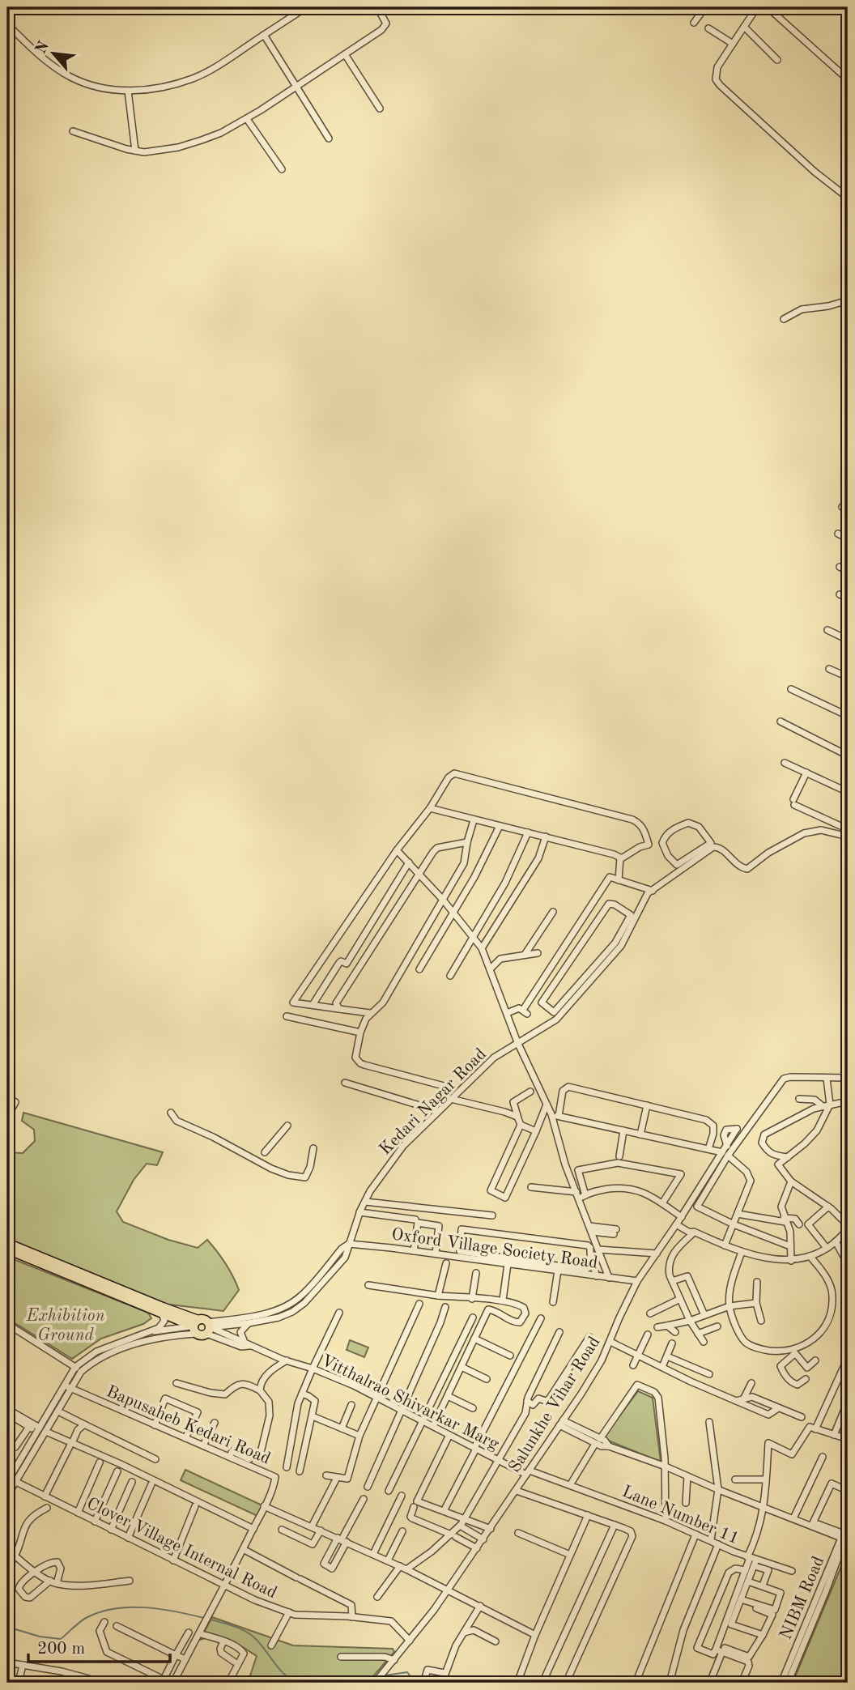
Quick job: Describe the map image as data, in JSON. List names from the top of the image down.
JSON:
{
  "streets": {
    "street": [
      "Kedari Nagar Road",
      "Oxford Village Society Road",
      "Vitthalrao Shivarkar Marg",
      "Salunkhe Vihar Road",
      "Bapusaheb Kedari Road",
      "Lane Number 11",
      "Clover Village Internal Road",
      "NIBM Road"
    ]
  },
  "crossings": [
    ["Kedari Nagar Road", "Oxford Village Society Road"],
    ["Oxford Village Society Road", "Salunkhe Vihar Road"],
    ["Vitthalrao Shivarkar Marg", "Salunkhe Vihar Road"],
    ["Vitthalrao Shivarkar Marg", "Lane Number 11"],
    ["Salunkhe Vihar Road", "Lane Number 11"],
    ["Salunkhe Vihar Road", "Clover Village Internal Road"],
    ["Bapusaheb Kedari Road", "Clover Village Internal Road"]
  ],
  "parks": ["Exhibition Ground"],
  "scale_bar": "200 m",
  "north": "top left"
}
